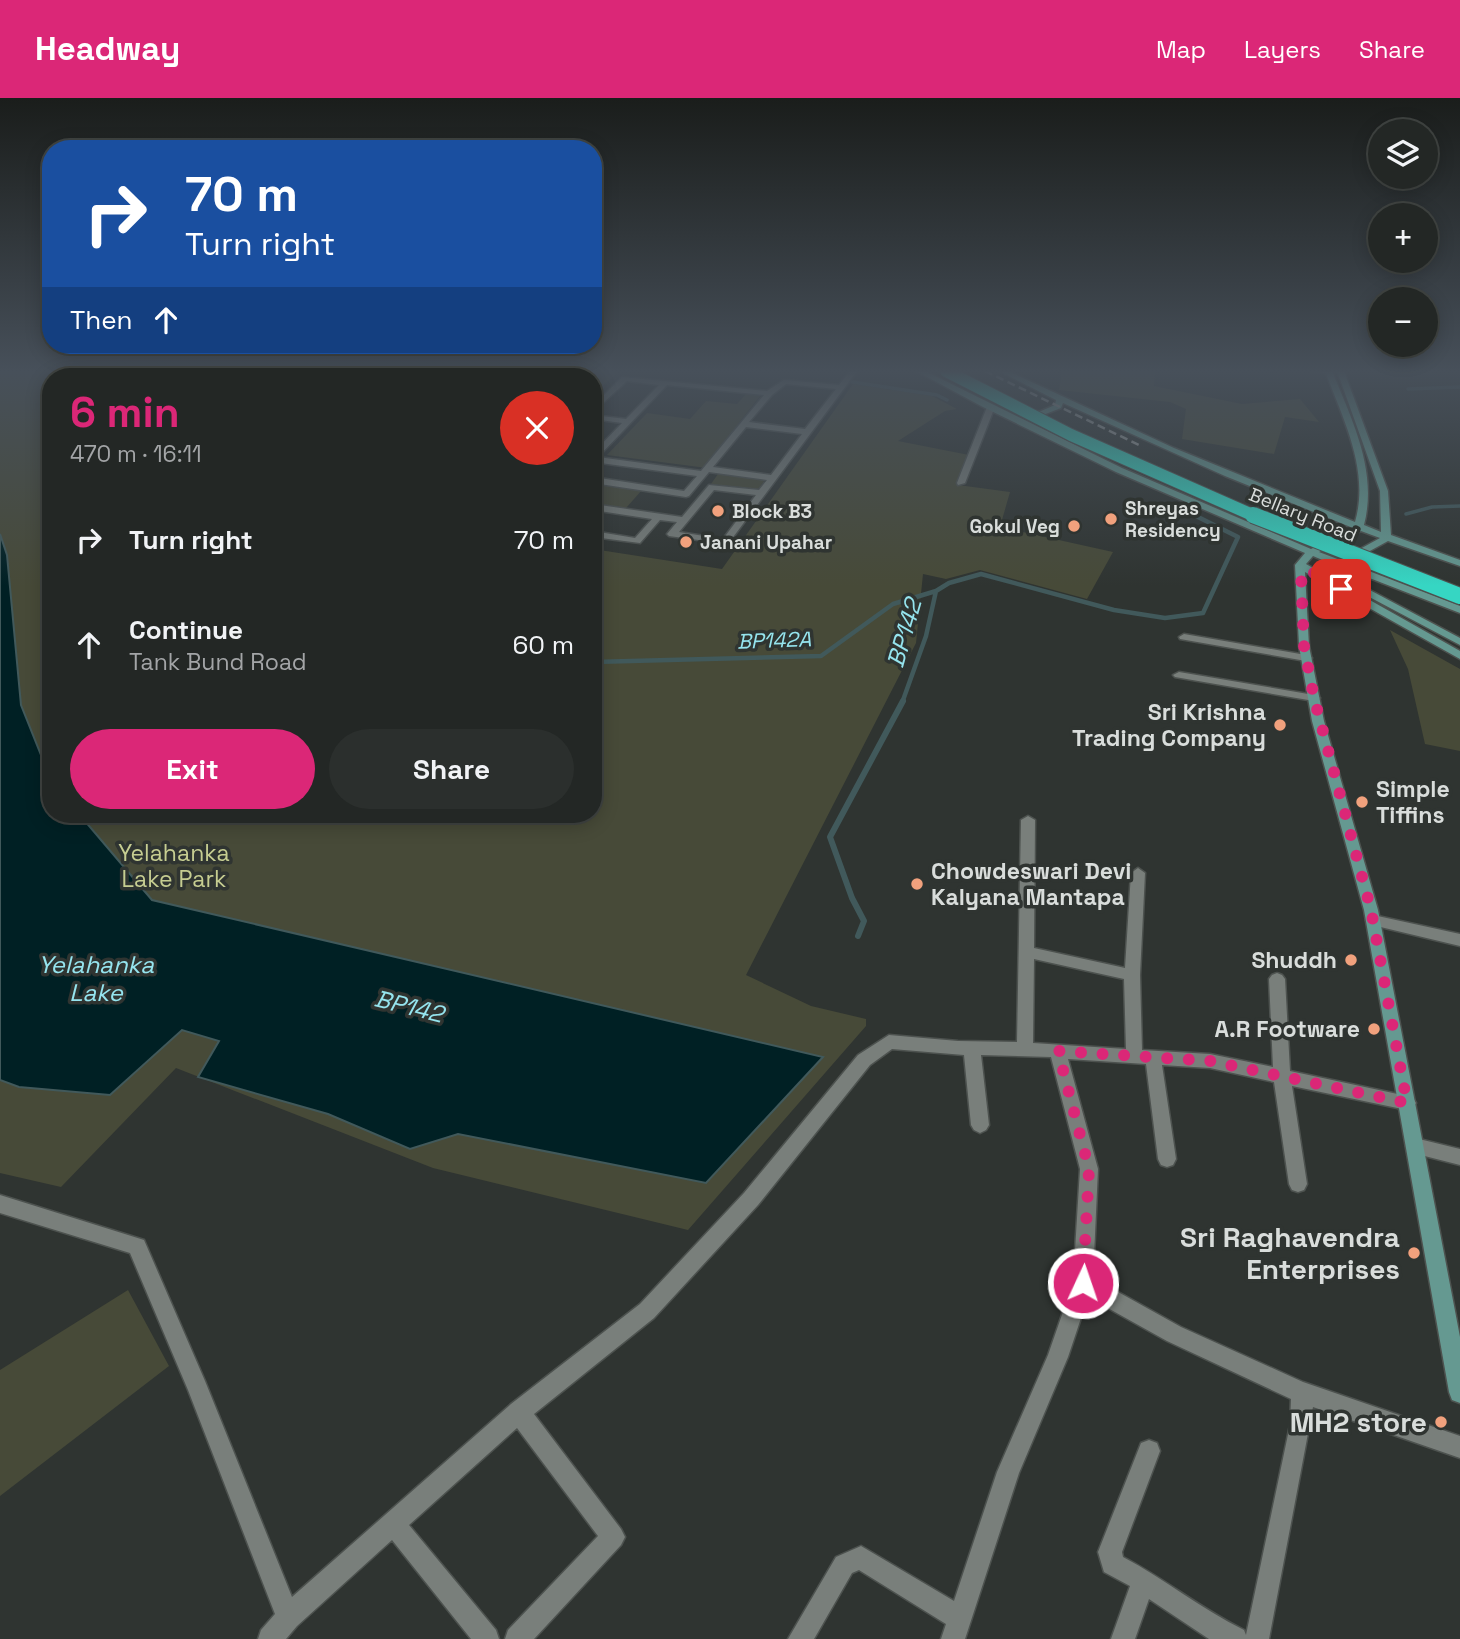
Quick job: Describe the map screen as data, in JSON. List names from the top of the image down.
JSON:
{
  "streets": {
    "highway": ["Bellary Road"]
  },
  "water": ["BP142", "BP142A", "Yelahanka Lake"],
  "parks": ["Yelahanka Lake Park"],
  "places": [
    "Block B3",
    "Shreyas Residency",
    "Gokul Veg",
    "Janani Upahar",
    "Sri Krishna Trading Company",
    "Simple Tiffins",
    "Chowdeswari Devi Kalyana Mantapa",
    "Shuddh",
    "A.R Footware",
    "Sri Raghavendra Enterprises",
    "MH2 store"
  ],
  "page": {
    "header": "Headway",
    "nav": ["Map", "Layers", "Share"],
    "map_buttons": ["+", "−"],
    "turn": ["70 m", "Turn right"],
    "then": "Then",
    "heading": ["6 min", "470 m · 16:11"],
    "list": [
      {
        "name": "Turn right",
        "value": "70 m"
      },
      {
        "name": "Continue",
        "note": "Tank Bund Road",
        "value": "60 m"
      }
    ],
    "buttons": ["Exit", "Share"]
  }
}
